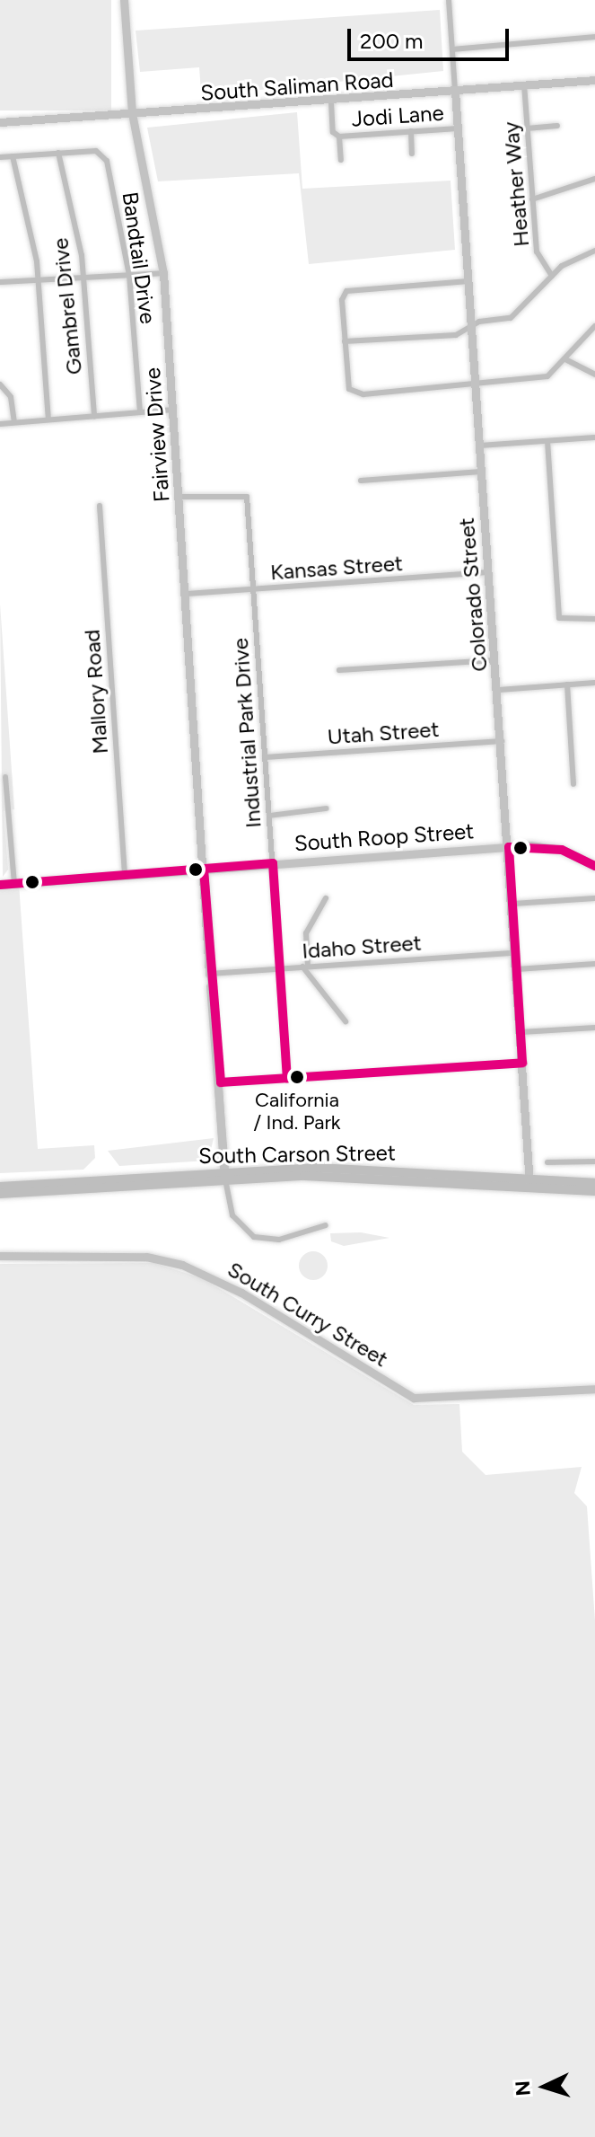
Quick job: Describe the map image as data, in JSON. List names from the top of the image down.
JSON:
{
  "streets": {
    "main road": ["South Carson Street"],
    "street": [
      "South Saliman Road",
      "Jodi Lane",
      "Heather Way",
      "Bandtail Drive",
      "Gambrel Drive",
      "Fairview Drive",
      "Kansas Street",
      "Colorado Street",
      "Mallory Road",
      "Industrial Park Drive",
      "Utah Street",
      "South Roop Street",
      "Idaho Street",
      "South Curry Street"
    ]
  },
  "crossings": [
    ["South Saliman Road", "Jodi Lane"],
    ["South Saliman Road", "Heather Way"],
    ["South Saliman Road", "Fairview Drive"],
    ["South Saliman Road", "Colorado Street"],
    ["Jodi Lane", "Colorado Street"],
    ["Bandtail Drive", "Gambrel Drive"],
    ["Fairview Drive", "Kansas Street"],
    ["Fairview Drive", "Industrial Park Drive"],
    ["Fairview Drive", "South Roop Street"],
    ["Fairview Drive", "Idaho Street"],
    ["Fairview Drive", "South Carson Street"],
    ["Kansas Street", "Colorado Street"],
    ["Kansas Street", "Industrial Park Drive"],
    ["Colorado Street", "Utah Street"],
    ["Colorado Street", "South Roop Street"],
    ["Colorado Street", "Idaho Street"],
    ["Colorado Street", "South Carson Street"],
    ["Mallory Road", "South Roop Street"],
    ["Industrial Park Drive", "Utah Street"],
    ["Industrial Park Drive", "South Roop Street"],
    ["Industrial Park Drive", "Idaho Street"]
  ],
  "places": ["California / Ind. Park"],
  "scale_bar": "200 m",
  "north": "left"
}
